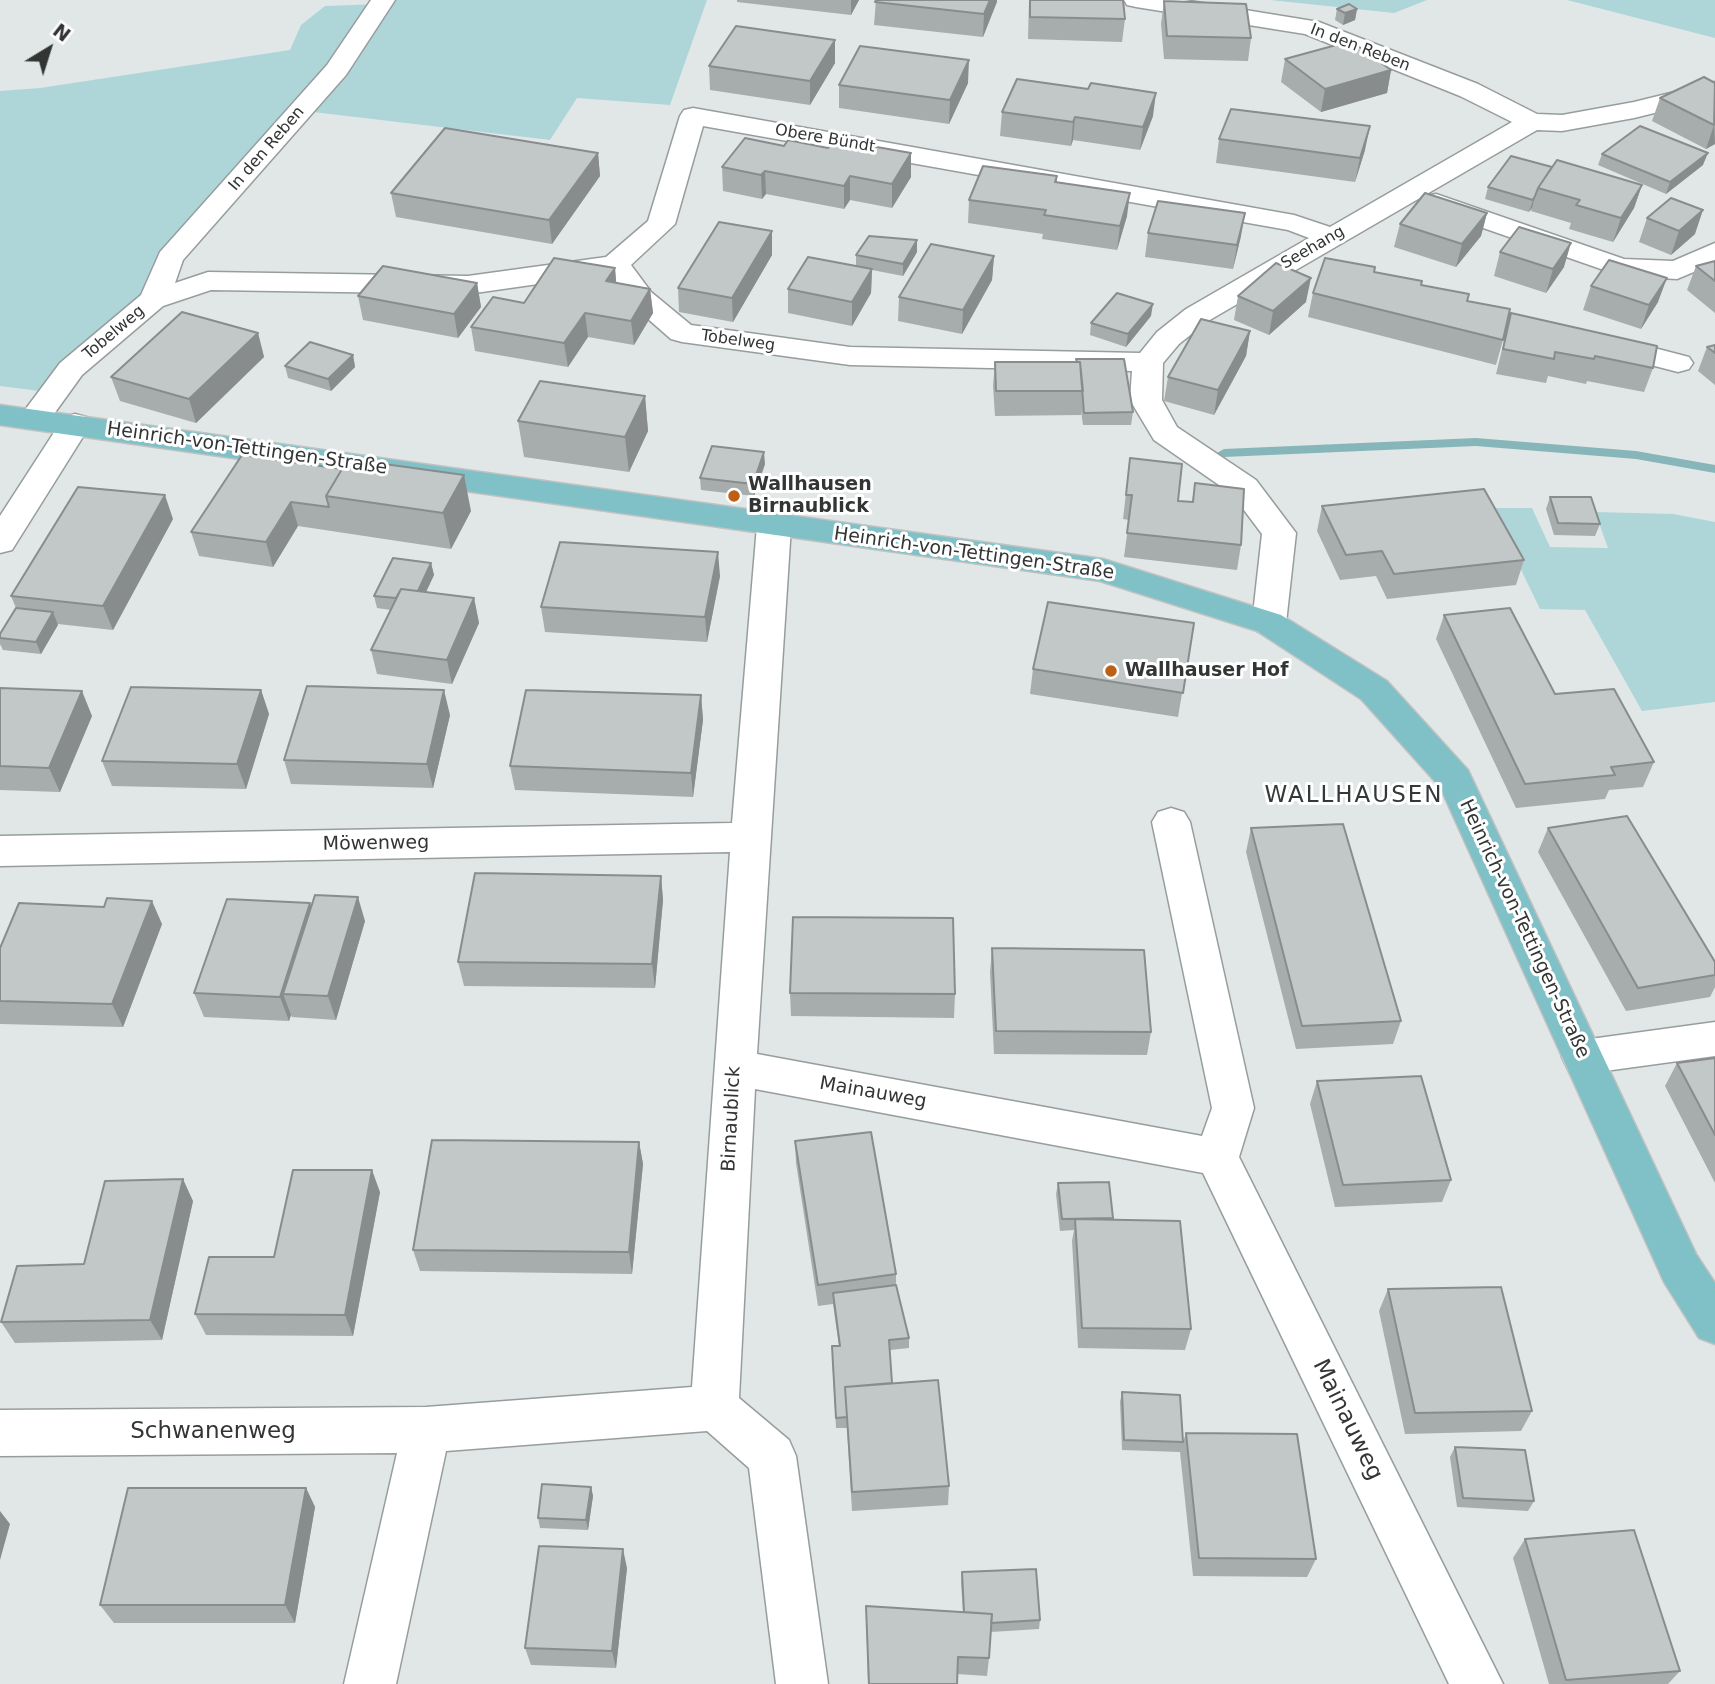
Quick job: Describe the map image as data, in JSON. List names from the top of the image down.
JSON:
{
  "streets": {
    "main road": ["Heinrich-von-Tettingen-Straße"],
    "street": [
      "In den Reben",
      "Obere Bündt",
      "Seehang",
      "Tobelweg",
      "Möwenweg",
      "Mainauweg",
      "Birnaublick",
      "Schwanenweg"
    ]
  },
  "crossings": [
    ["In den Reben", "Seehang"],
    ["In den Reben", "Tobelweg"],
    ["Obere Bündt", "Seehang"],
    ["Obere Bündt", "Tobelweg"],
    ["Seehang", "Tobelweg"],
    ["Tobelweg", "Heinrich-von-Tettingen-Straße"],
    ["Heinrich-von-Tettingen-Straße", "Birnaublick"],
    ["Möwenweg", "Birnaublick"],
    ["Mainauweg", "Birnaublick"],
    ["Birnaublick", "Schwanenweg"]
  ],
  "districts": ["WALLHAUSEN"],
  "places": ["Wallhausen Birnaublick", "Wallhauser Hof"],
  "north": "top right"
}
